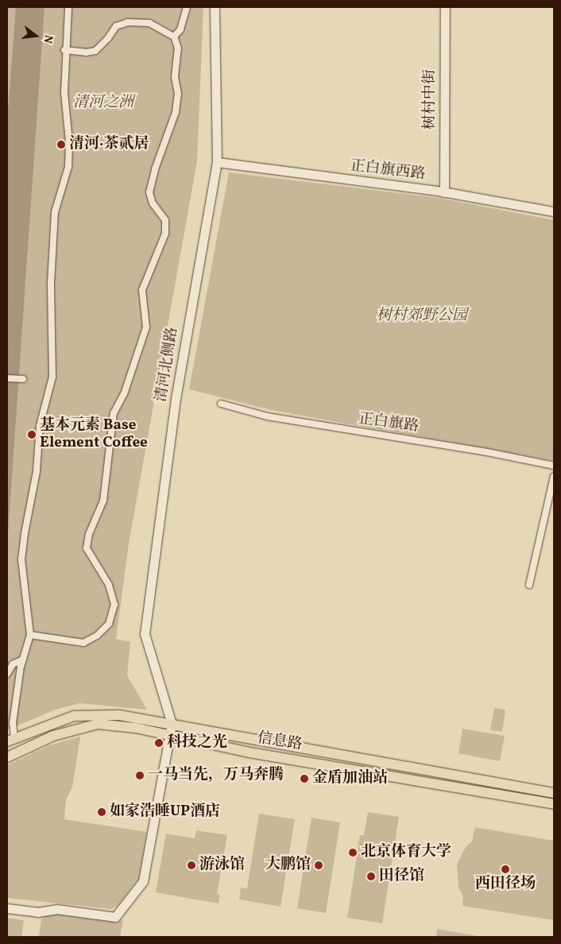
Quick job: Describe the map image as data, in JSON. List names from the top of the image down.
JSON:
{
  "streets": {
    "main road": ["信息路"],
    "street": [
      "树村中街",
      "正白旗西路",
      "清河北侧路",
      "正白旗路"
    ]
  },
  "crossings": [
    ["树村中街", "正白旗西路"],
    ["正白旗西路", "清河北侧路"],
    ["清河北侧路", "信息路"]
  ],
  "parks": ["清河之洲", "树村郊野公园"],
  "places": [
    "清河·茶贰居",
    "基本元素 Base Element Coffee",
    "科技之光",
    "一马当先，万马奔腾",
    "金盾加油站",
    "如家浩睡UP酒店",
    "北京体育大学",
    "游泳馆",
    "大鹏馆",
    "西田径场",
    "田径馆"
  ],
  "north": "right"
}
